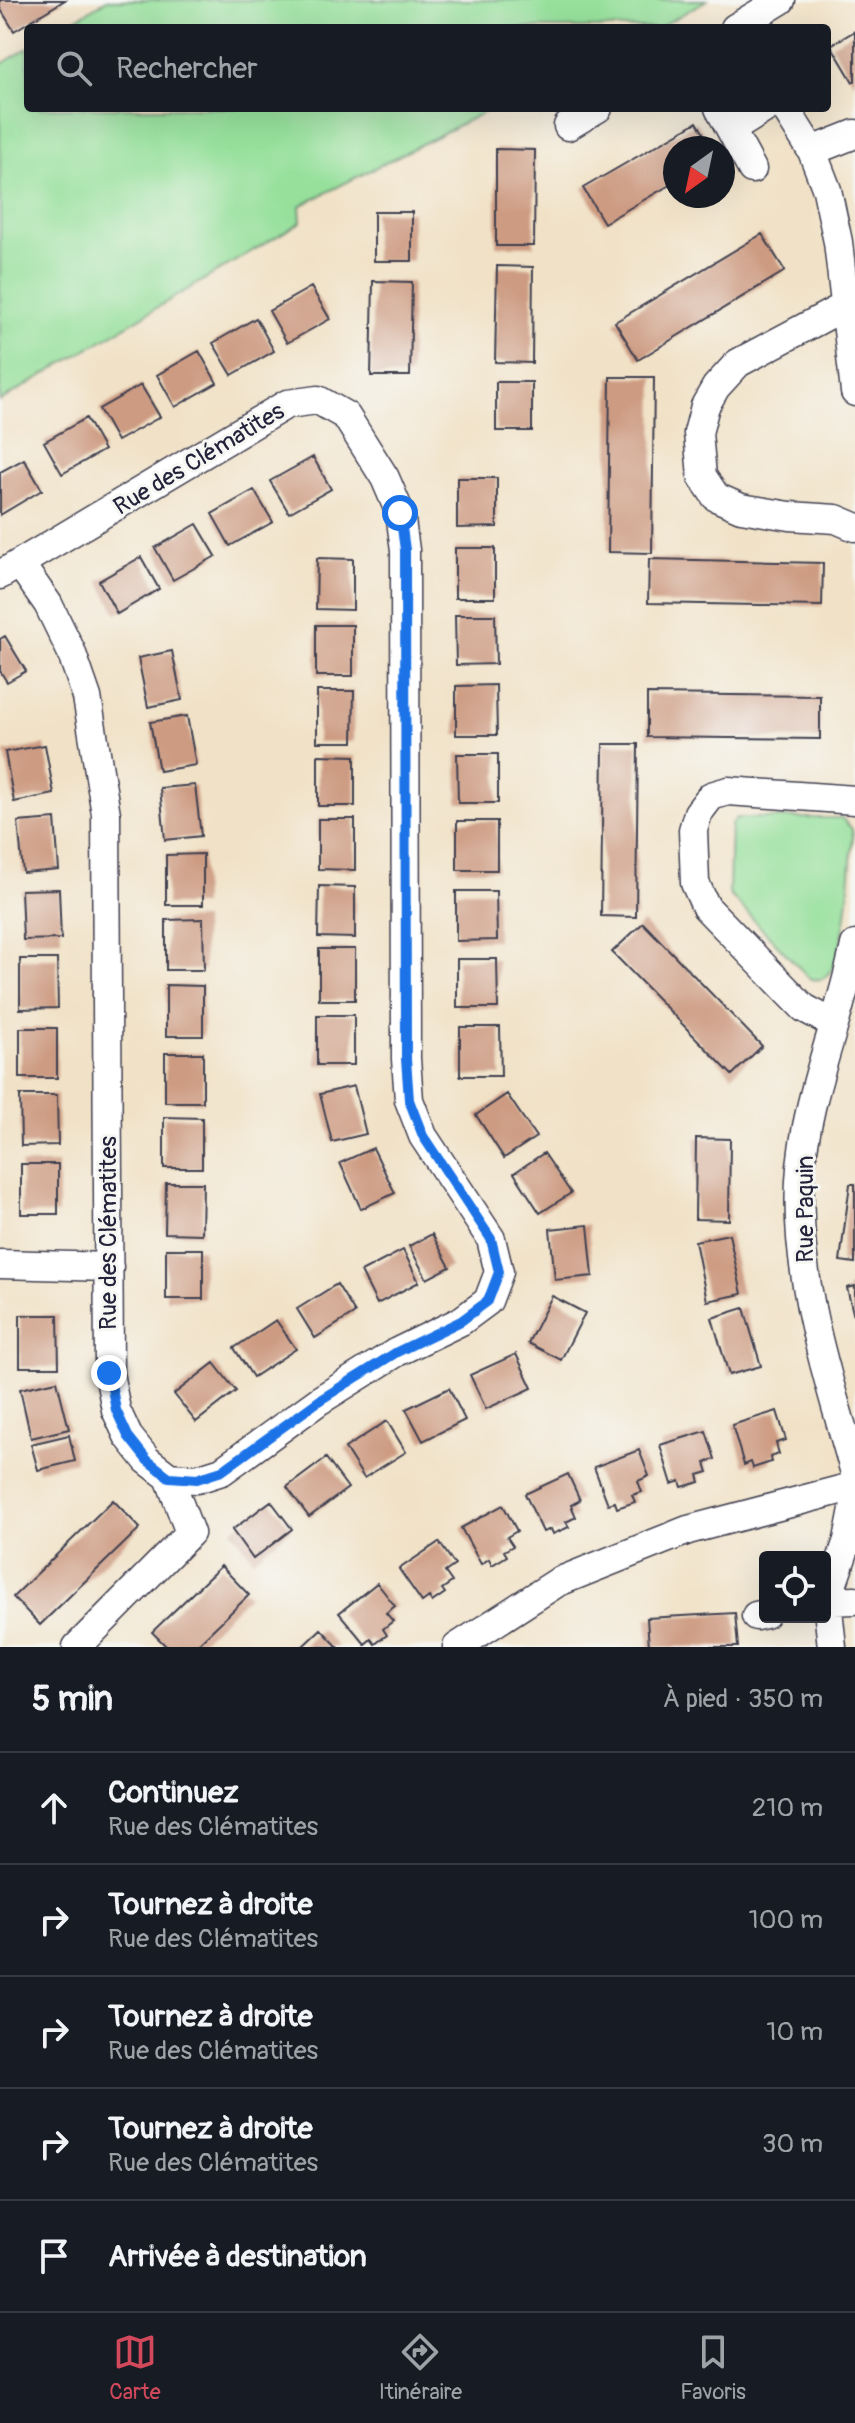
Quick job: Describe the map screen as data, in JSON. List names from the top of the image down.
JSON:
{
  "streets": {
    "street": ["Rue des Clématites", "Rue Paquin"]
  },
  "north": "bottom left",
  "page": {
    "search": "Rechercher",
    "heading": ["5 min", "À pied · 350 m"],
    "list": [
      ["Continuez", "Rue des Clématites", "210 m"],
      ["Tournez à droite", "Rue des Clématites", "100 m"],
      ["Tournez à droite", "Rue des Clématites", "10 m"],
      ["Tournez à droite", "Rue des Clématites", "30 m"],
      "Arrivée à destination"
    ],
    "nav": ["Carte", "Itinéraire", "Favoris"]
  }
}
